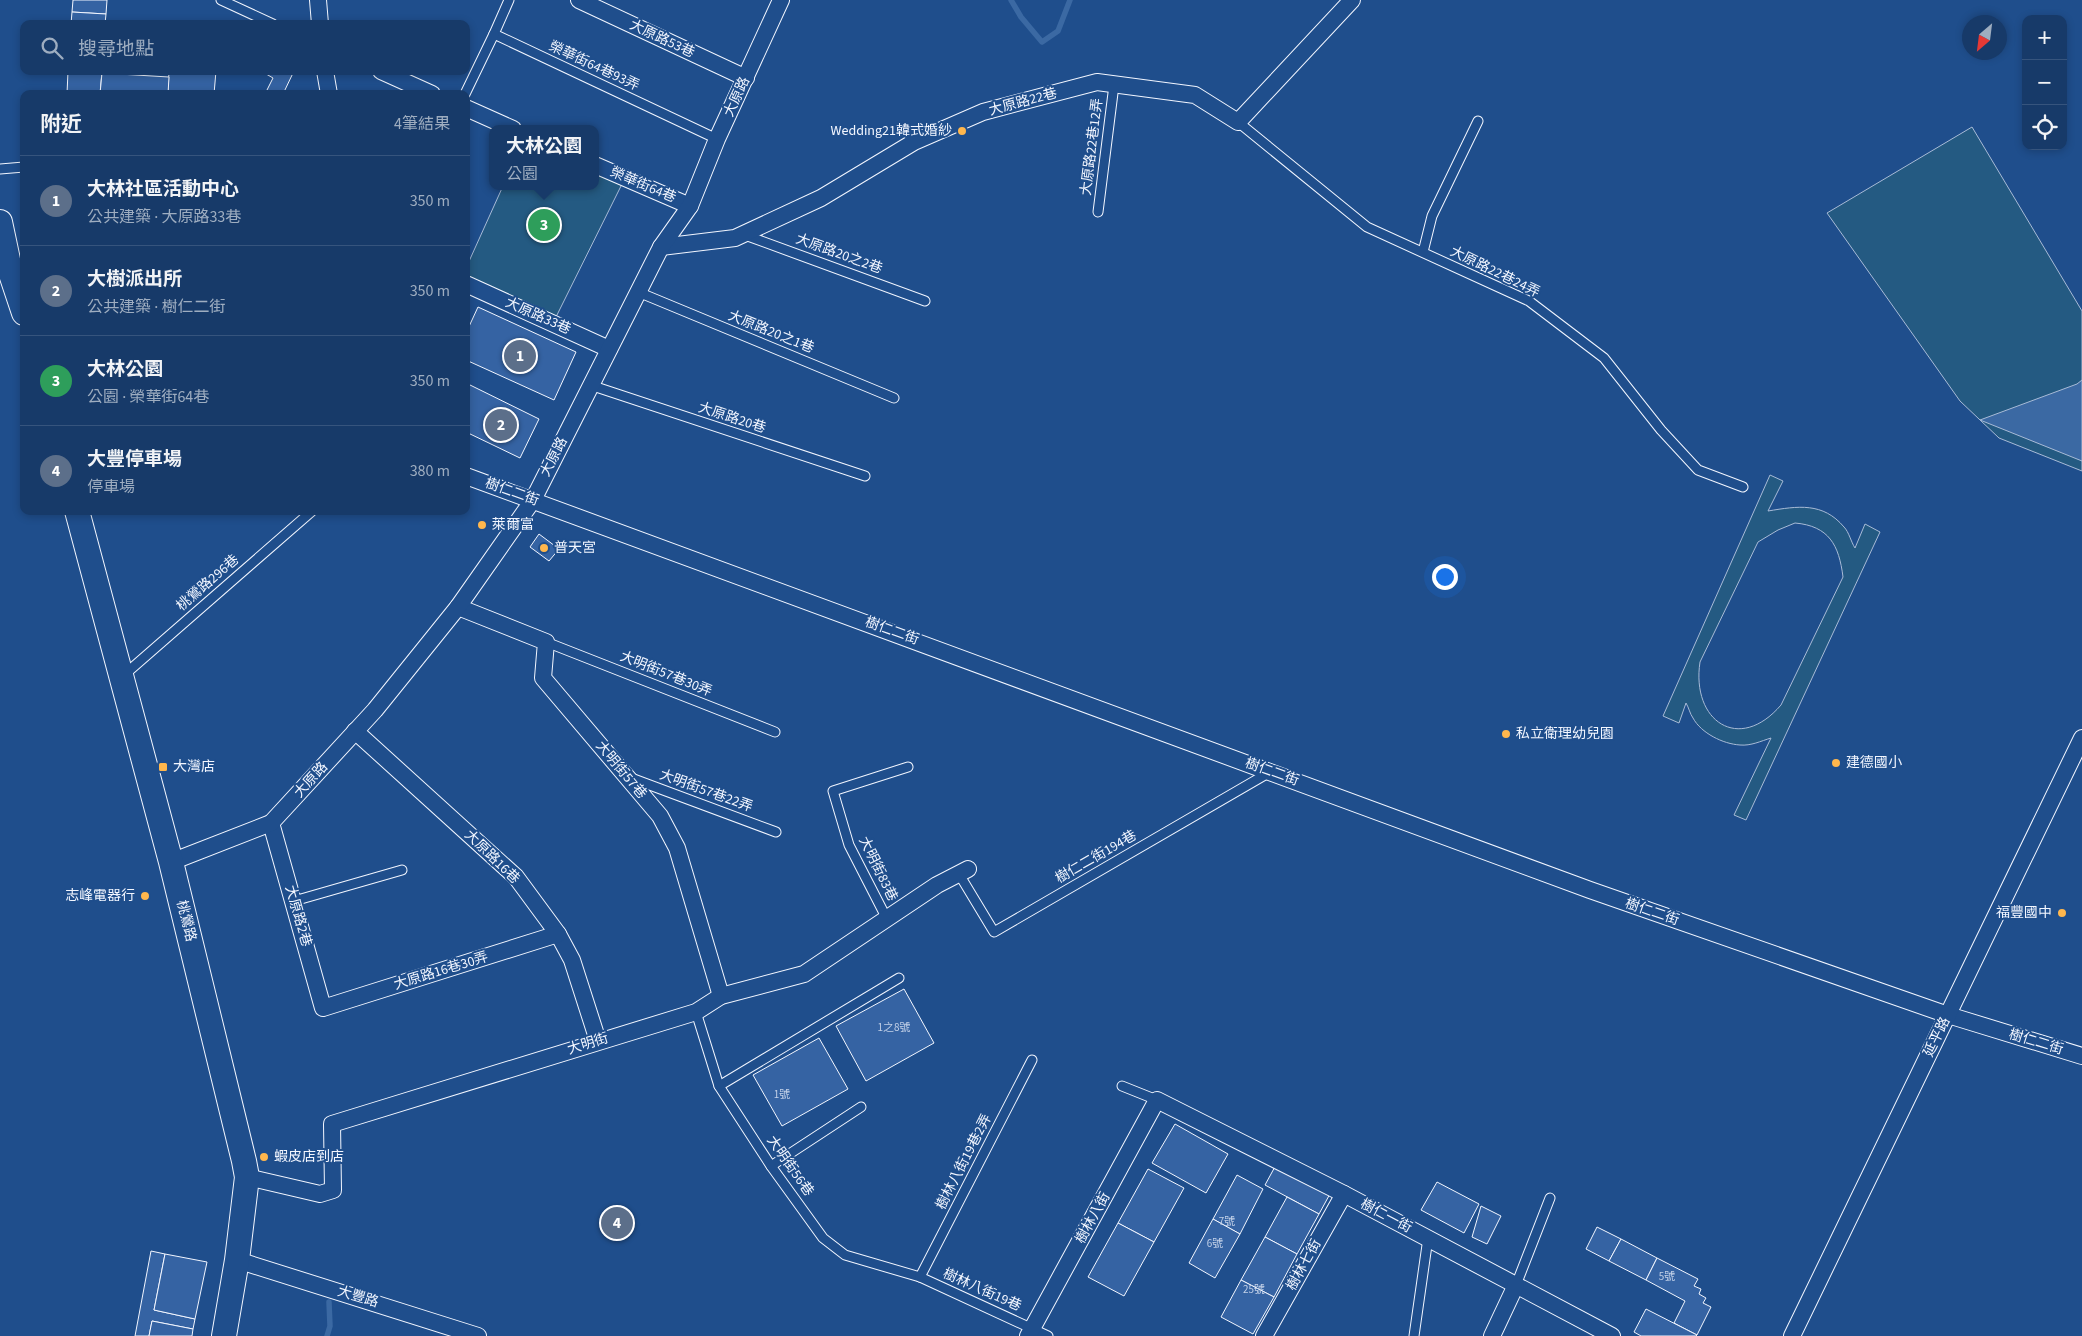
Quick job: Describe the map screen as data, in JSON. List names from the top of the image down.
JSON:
{
  "streets": {
    "main road": ["桃鶯路"],
    "street": [
      "大原路53巷",
      "大原路",
      "大原路22巷",
      "榮華街64巷",
      "大原路33巷",
      "樹仁二街",
      "大明街57巷",
      "大原路16巷",
      "大原路2巷",
      "大原路16巷30弄",
      "延平路",
      "大明街",
      "樹仁一街",
      "樹林八街",
      "樹林七街",
      "大豐路"
    ],
    "lane": [
      "榮華街64巷93弄",
      "大原路22巷12弄",
      "大原路20之2巷",
      "大原路22巷24弄",
      "大原路20之1巷",
      "大原路20巷",
      "桃鶯路296巷",
      "大明街57巷30弄",
      "大明街57巷22弄",
      "樹仁二街194巷",
      "大明街83巷",
      "樹林八街19巷2弄",
      "大明街56巷",
      "樹林八街19巷"
    ]
  },
  "crossings": [
    ["大原路53巷", "大原路"],
    ["榮華街64巷93弄", "大原路"],
    ["大原路", "大原路22巷"],
    ["大原路", "榮華街64巷"],
    ["大原路", "大原路33巷"],
    ["大原路", "大原路20之1巷"],
    ["大原路", "大原路20巷"],
    ["大原路", "樹仁二街"],
    ["大原路", "大原路16巷"],
    ["大原路", "大原路2巷"],
    ["大原路", "桃鶯路"],
    ["大原路22巷", "大原路22巷12弄"],
    ["大原路22巷", "大原路20之2巷"],
    ["大原路22巷", "大原路22巷24弄"],
    ["樹仁二街", "樹仁二街194巷"],
    ["樹仁二街", "延平路"],
    ["桃鶯路296巷", "桃鶯路"],
    ["大明街57巷30弄", "大明街57巷"],
    ["大明街57巷", "大明街57巷22弄"],
    ["大明街57巷", "大明街"],
    ["大原路16巷", "大原路16巷30弄"],
    ["大原路16巷", "大明街"],
    ["樹仁二街194巷", "大明街"],
    ["大明街83巷", "大明街"],
    ["大原路2巷", "大原路16巷30弄"],
    ["桃鶯路", "大明街"],
    ["桃鶯路", "大豐路"],
    ["大明街", "大明街56巷"],
    ["樹林八街19巷2弄", "大明街56巷"],
    ["樹林八街19巷2弄", "樹林八街19巷"],
    ["大明街56巷", "樹林八街19巷"],
    ["樹仁一街", "樹林八街"],
    ["樹仁一街", "樹林七街"],
    ["樹林八街", "樹林八街19巷"]
  ],
  "places": {
    "other": [
      "Wedding21韓式婚紗",
      "萊爾富",
      "普天宮",
      "私立衛理幼兒園",
      "建德國小",
      "志峰電器行",
      "福豐國中",
      "蝦皮店到店"
    ],
    "transit": ["大灣店"]
  },
  "house_numbers": [
    "1之8號",
    "1號",
    "7號",
    "6號",
    "5號",
    "25號"
  ],
  "north": "bottom left",
  "page": {
    "map_buttons": ["+", "−"],
    "search": "搜尋地點",
    "heading": ["附近", "4筆結果"],
    "popup": ["大林公園", "公園"],
    "list": [
      {
        "mark": "1",
        "name": "大林社區活動中心",
        "note": "公共建築 · 大原路33巷",
        "value": "350 m"
      },
      {
        "mark": "2",
        "name": "大樹派出所",
        "note": "公共建築 · 樹仁二街",
        "value": "350 m"
      },
      {
        "mark": "3",
        "name": "大林公園",
        "note": "公園 · 榮華街64巷",
        "value": "350 m"
      },
      {
        "mark": "4",
        "name": "大豐停車場",
        "note": "停車場",
        "value": "380 m"
      }
    ],
    "pins": [
      "3",
      "1",
      "2",
      "4"
    ]
  }
}
